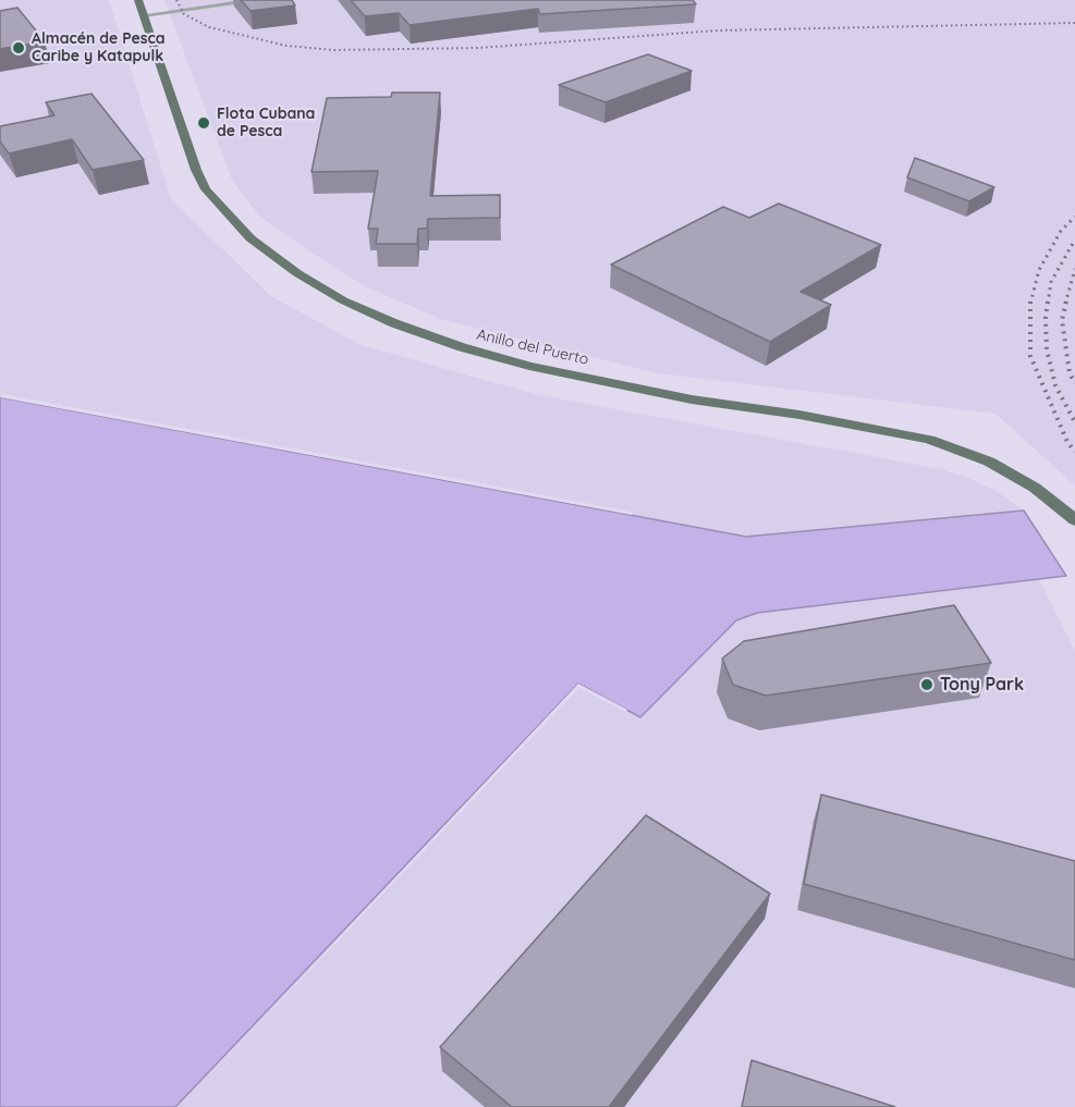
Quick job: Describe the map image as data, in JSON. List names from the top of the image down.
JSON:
{
  "streets": {
    "main road": ["Anillo del Puerto"]
  },
  "places": ["Almacén de Pesca Caribe y Katapulk", "Flota Cubana de Pesca", "Tony Park"]
}
